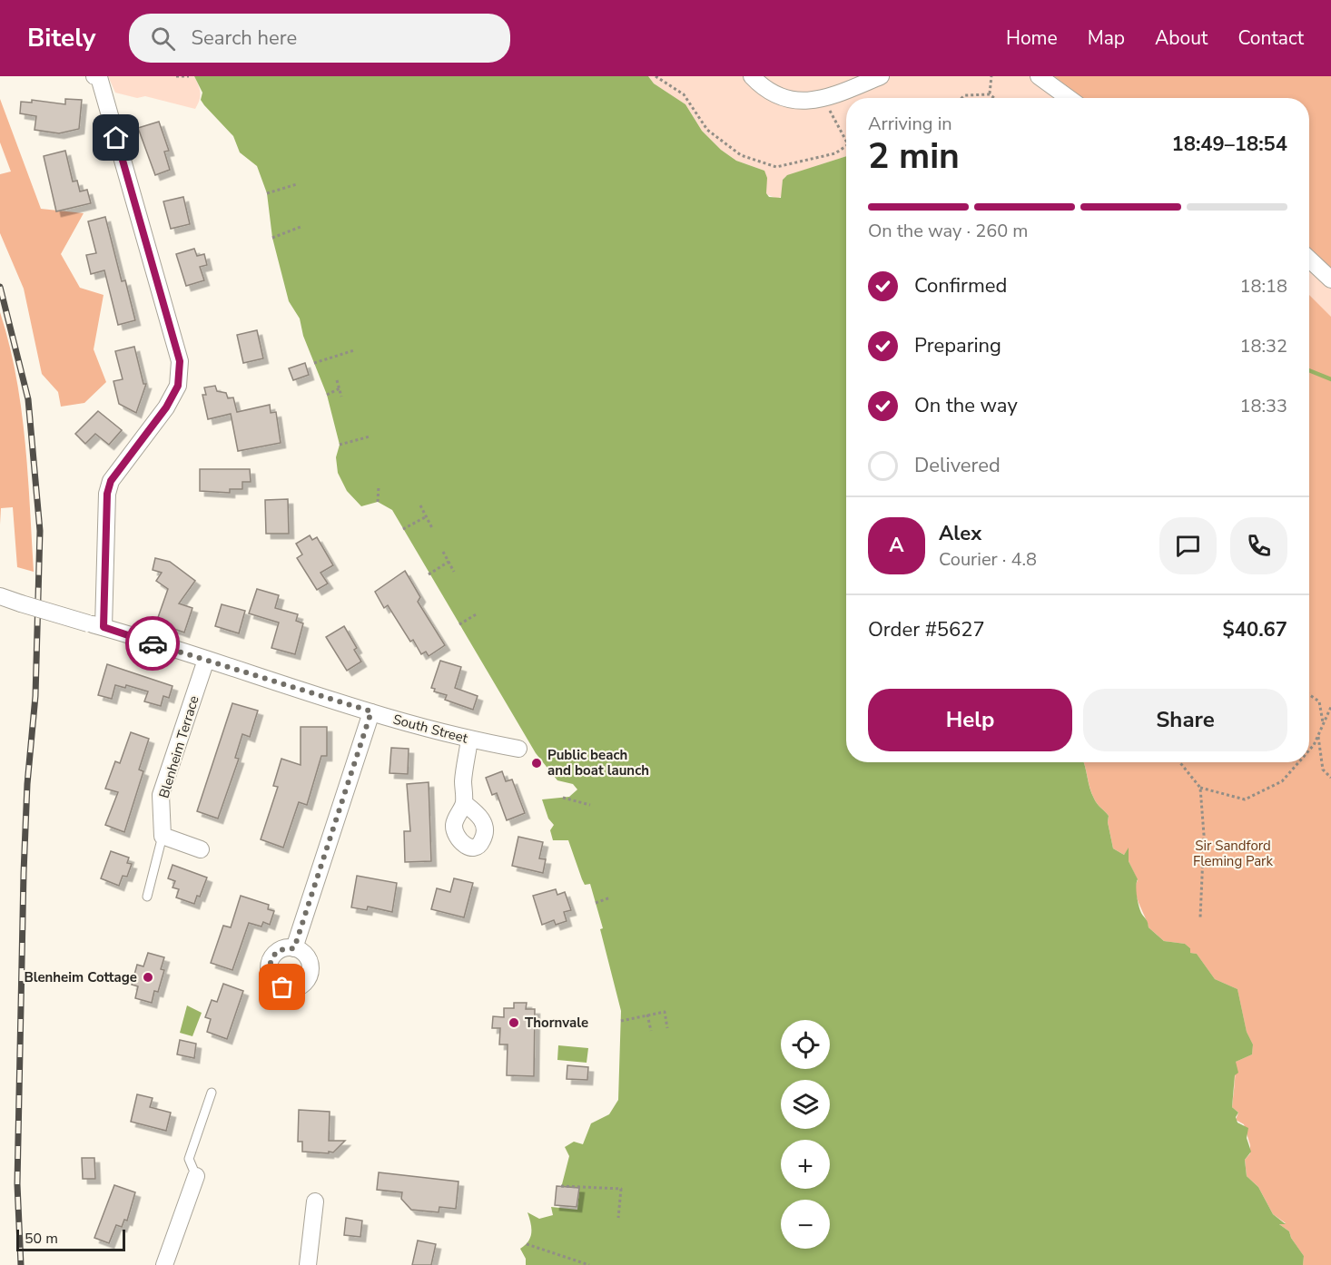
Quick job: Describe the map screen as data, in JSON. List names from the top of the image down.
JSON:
{
  "streets": {
    "street": ["South Street", "Blenheim Terrace"]
  },
  "crossings": [
    ["South Street", "Blenheim Terrace"]
  ],
  "parks": ["Sir Sandford Fleming Park"],
  "places": ["Public beach and boat launch", "Blenheim Cottage", "Thornvale"],
  "scale_bar": "50 m",
  "page": {
    "header": "Bitely",
    "search": "Search here",
    "nav": [
      "Home",
      "Map",
      "About",
      "Contact"
    ],
    "heading": ["2 min", "Arriving in", "18:49–18:54"],
    "panel": [
      "Alex",
      "Courier · 4.8",
      "Order #5627",
      "$40.67"
    ],
    "bar": "On the way · 260 m",
    "list": [
      ["Confirmed", "18:18"],
      ["Preparing", "18:32"],
      ["On the way", "18:33"],
      "Delivered"
    ],
    "round": "A",
    "buttons": ["Help", "Share"],
    "map_buttons": ["+", "−"],
    "scale": "50 m"
  }
}
